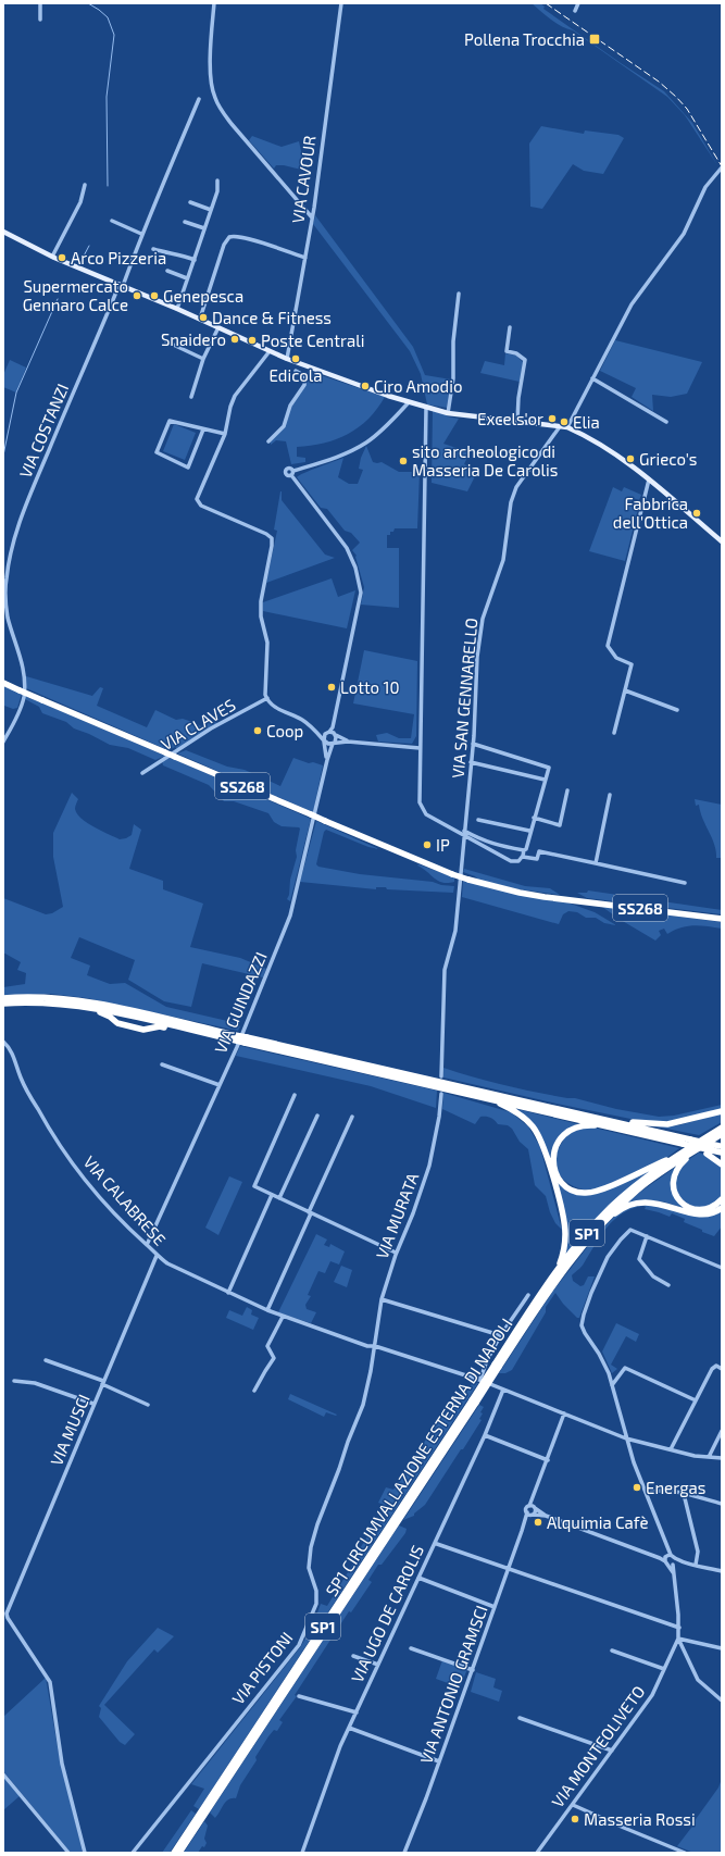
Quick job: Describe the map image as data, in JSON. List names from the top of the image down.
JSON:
{
  "streets": {
    "highway": ["SS268", "SP1", "SP1 CIRCUMVALLAZIONE ESTERNA DI NAPOLI"],
    "street": [
      "VIA CAVOUR",
      "VIA COSTANZI",
      "VIA SAN GENNARELLO",
      "VIA CLAVES",
      "VIA GUINDAZZI",
      "VIA CALABRESE",
      "VIA MURATA",
      "VIA MUSCI",
      "VIA UGO DE CAROLIS",
      "VIA PISTONI",
      "VIA ANTONIO GRAMSCI",
      "VIA MONTEOLIVETO"
    ]
  },
  "crossings": [
    ["VIA CLAVES", "VIA GUINDAZZI"],
    ["VIA GUINDAZZI", "VIA CALABRESE"],
    ["VIA CALABRESE", "VIA MURATA"],
    ["VIA CALABRESE", "VIA MUSCI"],
    ["VIA CALABRESE", "VIA UGO DE CAROLIS"],
    ["VIA CALABRESE", "VIA PISTONI"],
    ["VIA CALABRESE", "VIA MONTEOLIVETO"],
    ["VIA MURATA", "VIA PISTONI"]
  ],
  "places": {
    "transit": ["Pollena Trocchia"],
    "other": [
      "Arco Pizzeria",
      "Supermercato Gennaro Calce",
      "Genepesca",
      "Dance & Fitness",
      "Snaidero",
      "Poste Centrali",
      "Edicola",
      "Ciro Amodio",
      "Excels'or",
      "Elia",
      "Grieco's",
      "sito archeologico di Masseria De Carolis",
      "Fabbrica dell'Ottica",
      "Lotto 10",
      "Coop",
      "IP",
      "Energas",
      "Alquimia Cafè",
      "Masseria Rossi"
    ]
  }
}
